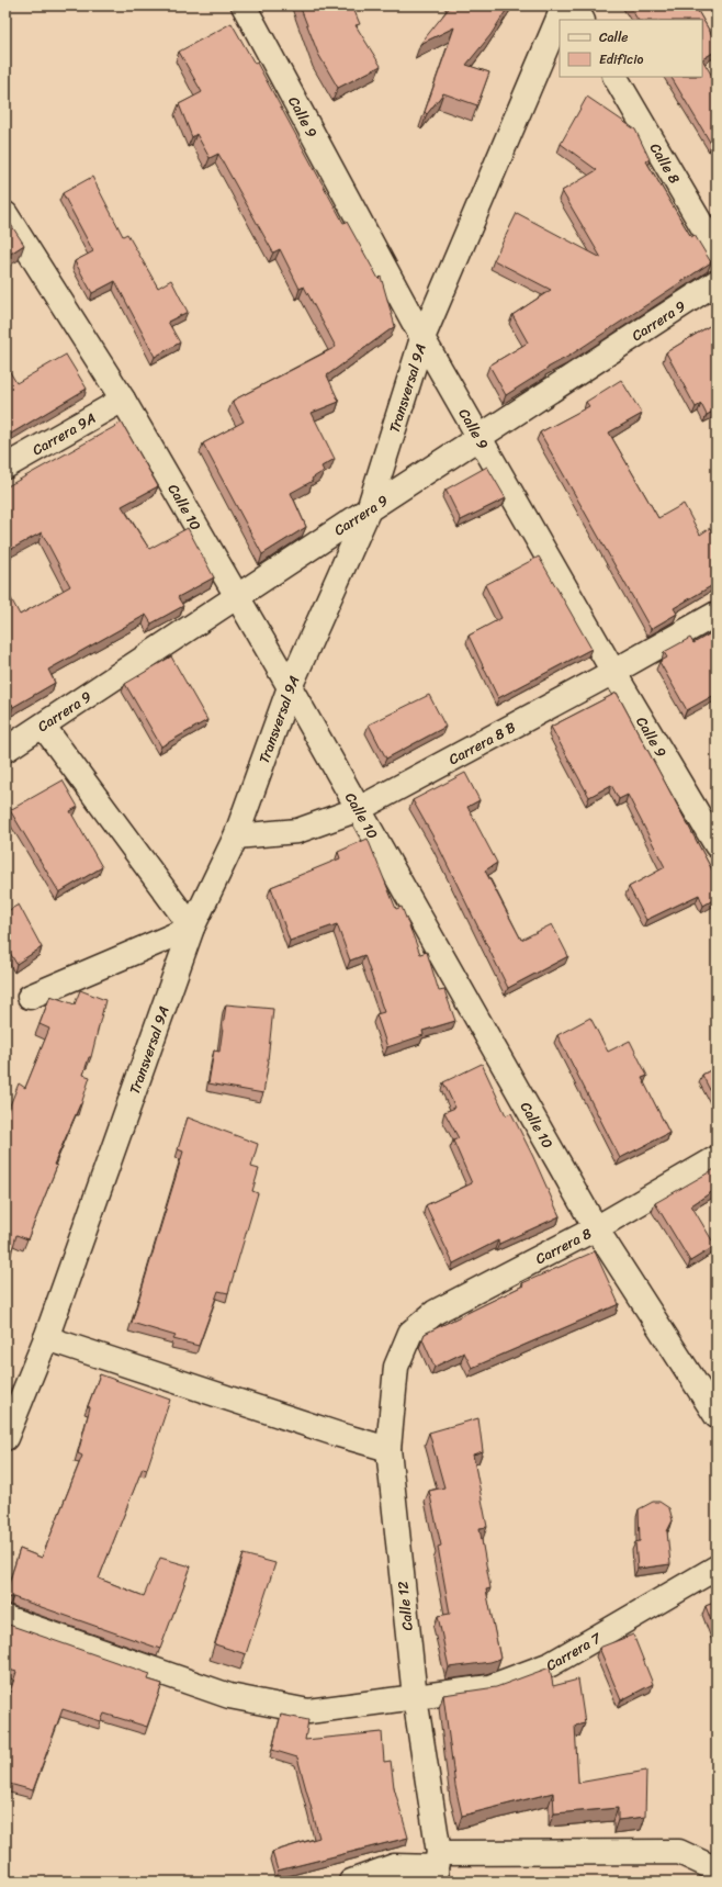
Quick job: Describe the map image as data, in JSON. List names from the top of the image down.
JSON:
{
  "streets": {
    "street": [
      "Calle 9",
      "Calle 8",
      "Carrera 9",
      "Transversal 9A",
      "Carrera 9A",
      "Calle 10",
      "Carrera 8 B",
      "Carrera 8",
      "Calle 12",
      "Carrera 7"
    ]
  },
  "crossings": [
    ["Calle 9", "Carrera 9"],
    ["Calle 9", "Transversal 9A"],
    ["Calle 9", "Carrera 8 B"],
    ["Carrera 9", "Transversal 9A"],
    ["Carrera 9", "Calle 10"],
    ["Transversal 9A", "Calle 10"],
    ["Transversal 9A", "Carrera 8 B"],
    ["Carrera 9A", "Calle 10"],
    ["Calle 10", "Carrera 8 B"],
    ["Calle 10", "Carrera 8"],
    ["Carrera 8", "Calle 12"],
    ["Calle 12", "Carrera 7"]
  ],
  "legend": ["Calle", "Edificio"]
}
